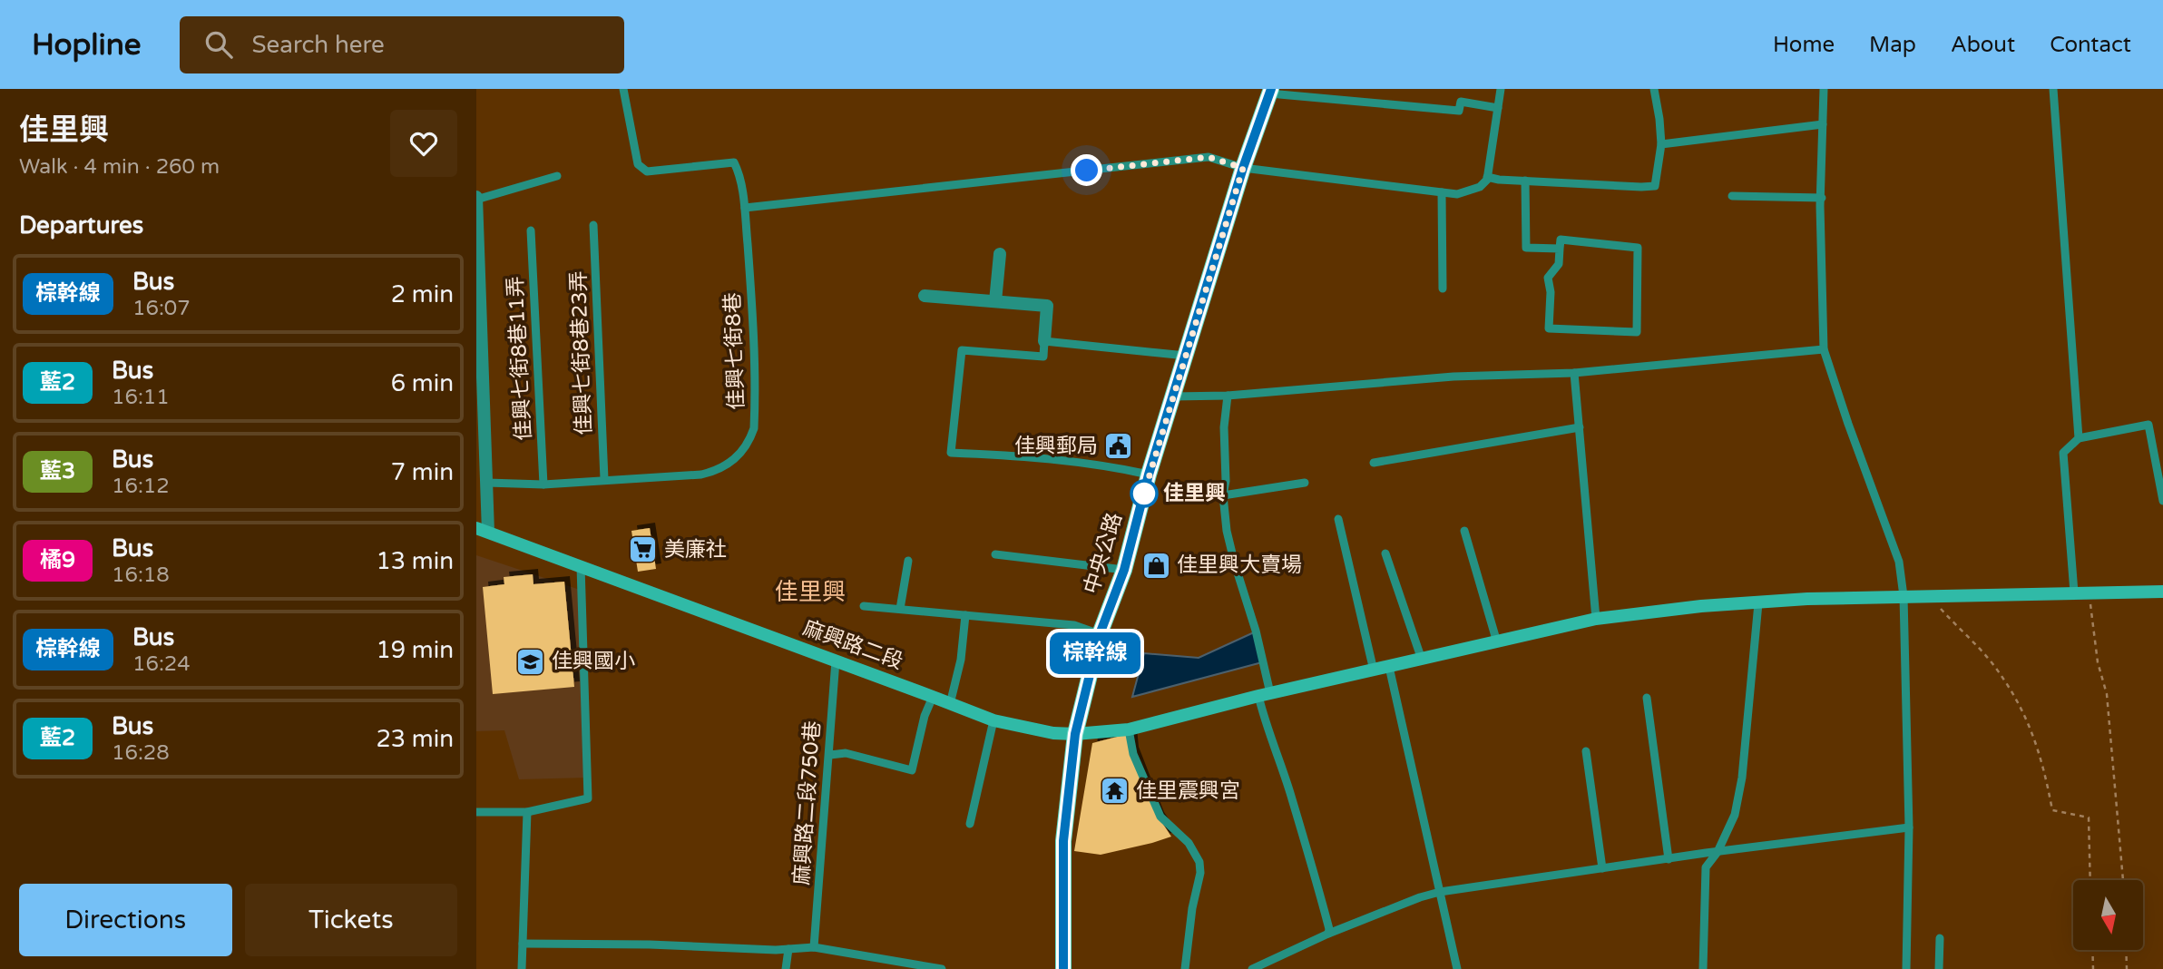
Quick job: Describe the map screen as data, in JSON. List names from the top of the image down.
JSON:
{
  "streets": {
    "main road": ["中央公路"],
    "street": ["麻興路二段"],
    "lane": [
      "佳興七街8巷",
      "佳興七街8巷23弄",
      "佳興七街8巷11弄",
      "麻興路二段750巷"
    ]
  },
  "crossings": [
    ["佳興七街8巷", "佳興七街8巷23弄"],
    ["佳興七街8巷", "佳興七街8巷11弄"],
    ["中央公路", "麻興路二段"],
    ["麻興路二段", "麻興路二段750巷"]
  ],
  "districts": ["佳里興"],
  "places": {
    "public building": ["佳興郵局"],
    "other": ["佳里興"],
    "supermarket": ["美廉社"],
    "shop": ["佳里興大賣場"],
    "school or university": ["佳興國小"],
    "temple": ["佳里震興宮"]
  },
  "lines": ["bus line 棕幹線"],
  "north": "bottom",
  "page": {
    "header": "Hopline",
    "search": "Search here",
    "nav": [
      "Home",
      "Map",
      "About",
      "Contact"
    ],
    "heading": [
      ["佳里興", "Walk · 4 min · 260 m"],
      "Departures"
    ],
    "on_map": "棕幹線",
    "list": [
      {
        "mark": "棕幹線",
        "name": "Bus",
        "note": "16:07",
        "value": "2 min"
      },
      {
        "mark": "藍2",
        "name": "Bus",
        "note": "16:11",
        "value": "6 min"
      },
      {
        "mark": "藍3",
        "name": "Bus",
        "note": "16:12",
        "value": "7 min"
      },
      {
        "mark": "橘9",
        "name": "Bus",
        "note": "16:18",
        "value": "13 min"
      },
      {
        "mark": "棕幹線",
        "name": "Bus",
        "note": "16:24",
        "value": "19 min"
      },
      {
        "mark": "藍2",
        "name": "Bus",
        "note": "16:28",
        "value": "23 min"
      }
    ],
    "buttons": ["Directions", "Tickets"]
  }
}
